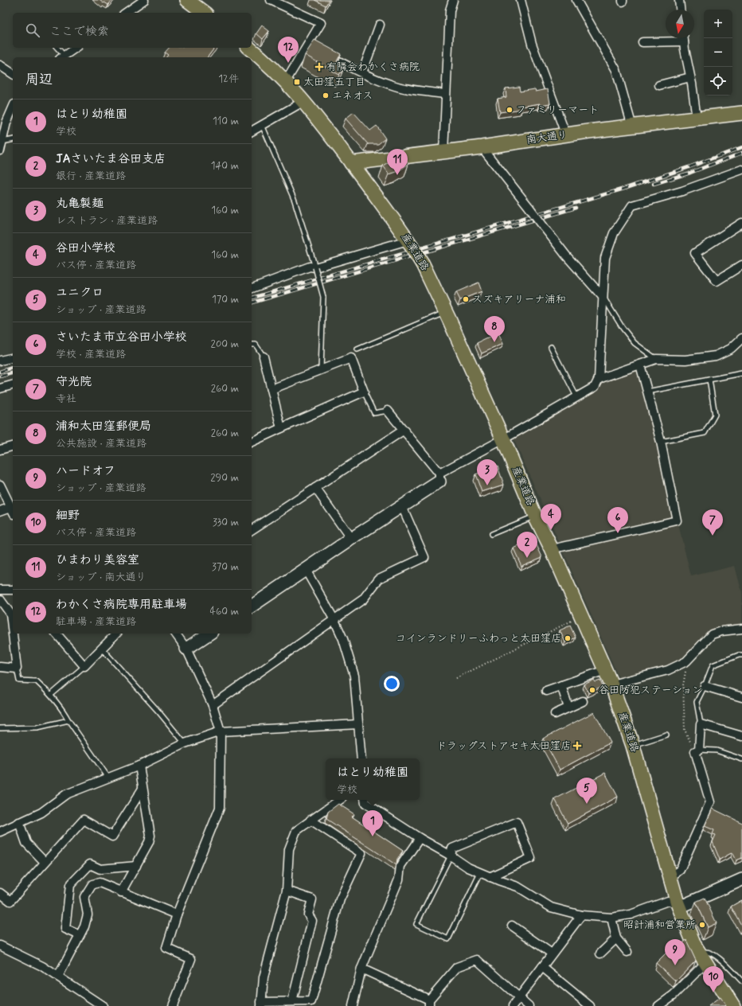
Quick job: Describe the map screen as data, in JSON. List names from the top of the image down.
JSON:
{
  "streets": {
    "main road": ["南大通り", "産業道路"]
  },
  "crossings": [
    ["南大通り", "産業道路"]
  ],
  "places": {
    "health": ["有隣会わかくさ病院", "ドラッグストアセキ太田窪店"],
    "transit": ["太田窪五丁目"],
    "other": [
      "エネオス",
      "ファミリーマート",
      "スズキアリーナ浦和",
      "コインランドリーふわっと太田窪店",
      "谷田防犯ステーション",
      "昭計浦和営業所"
    ]
  },
  "north": "bottom",
  "page": {
    "map_buttons": ["+", "−"],
    "search": "ここで検索",
    "pins": [
      "12",
      "11",
      "8",
      "3",
      "4",
      "6",
      "7",
      "2",
      "5",
      "1",
      "9",
      "10"
    ],
    "heading": ["周辺", "12件"],
    "list": [
      {
        "mark": "1",
        "name": "はとり幼稚園",
        "note": "学校",
        "value": "110 m"
      },
      {
        "mark": "2",
        "name": "JAさいたま谷田支店",
        "note": "銀行 · 産業道路",
        "value": "140 m"
      },
      {
        "mark": "3",
        "name": "丸亀製麺",
        "note": "レストラン · 産業道路",
        "value": "160 m"
      },
      {
        "mark": "4",
        "name": "谷田小学校",
        "note": "バス停 · 産業道路",
        "value": "160 m"
      },
      {
        "mark": "5",
        "name": "ユニクロ",
        "note": "ショップ · 産業道路",
        "value": "170 m"
      },
      {
        "mark": "6",
        "name": "さいたま市立谷田小学校",
        "note": "学校 · 産業道路",
        "value": "200 m"
      },
      {
        "mark": "7",
        "name": "守光院",
        "note": "寺社",
        "value": "260 m"
      },
      {
        "mark": "8",
        "name": "浦和太田窪郵便局",
        "note": "公共施設 · 産業道路",
        "value": "260 m"
      },
      {
        "mark": "9",
        "name": "ハードオフ",
        "note": "ショップ · 産業道路",
        "value": "290 m"
      },
      {
        "mark": "10",
        "name": "細野",
        "note": "バス停 · 産業道路",
        "value": "330 m"
      },
      {
        "mark": "11",
        "name": "ひまわり美容室",
        "note": "ショップ · 南大通り",
        "value": "370 m"
      },
      {
        "mark": "12",
        "name": "わかくさ病院専用駐車場",
        "note": "駐車場 · 産業道路",
        "value": "460 m"
      }
    ],
    "popup": ["はとり幼稚園", "学校"]
  }
}
